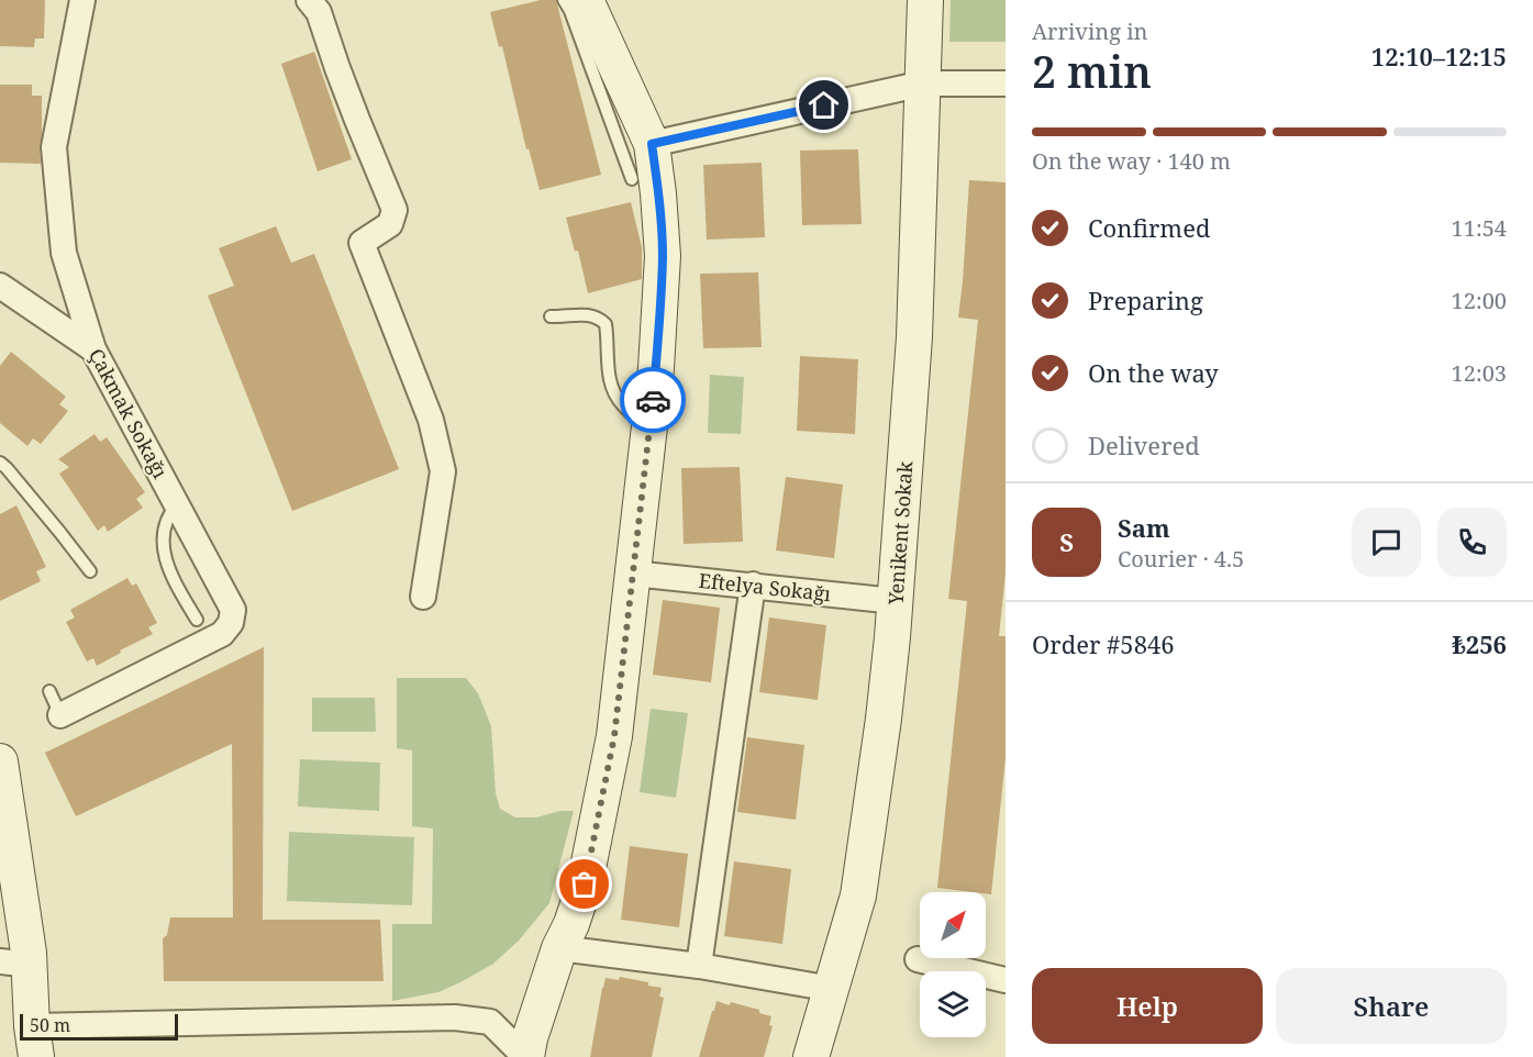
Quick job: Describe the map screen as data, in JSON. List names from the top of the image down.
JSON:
{
  "streets": {
    "street": ["Çakmak Sokağı", "Yenikent Sokak", "Eftelya Sokağı"]
  },
  "crossings": [
    ["Yenikent Sokak", "Eftelya Sokağı"]
  ],
  "scale_bar": "50 m",
  "north": "top right",
  "page": {
    "heading": ["2 min", "Arriving in", "12:10–12:15"],
    "panel": [
      "Sam",
      "Courier · 4.5",
      "Order #5846",
      "₺256"
    ],
    "bar": "On the way · 140 m",
    "list": [
      ["Confirmed", "11:54"],
      ["Preparing", "12:00"],
      ["On the way", "12:03"],
      "Delivered"
    ],
    "round": "S",
    "buttons": ["Help", "Share"],
    "scale": "50 m"
  }
}
